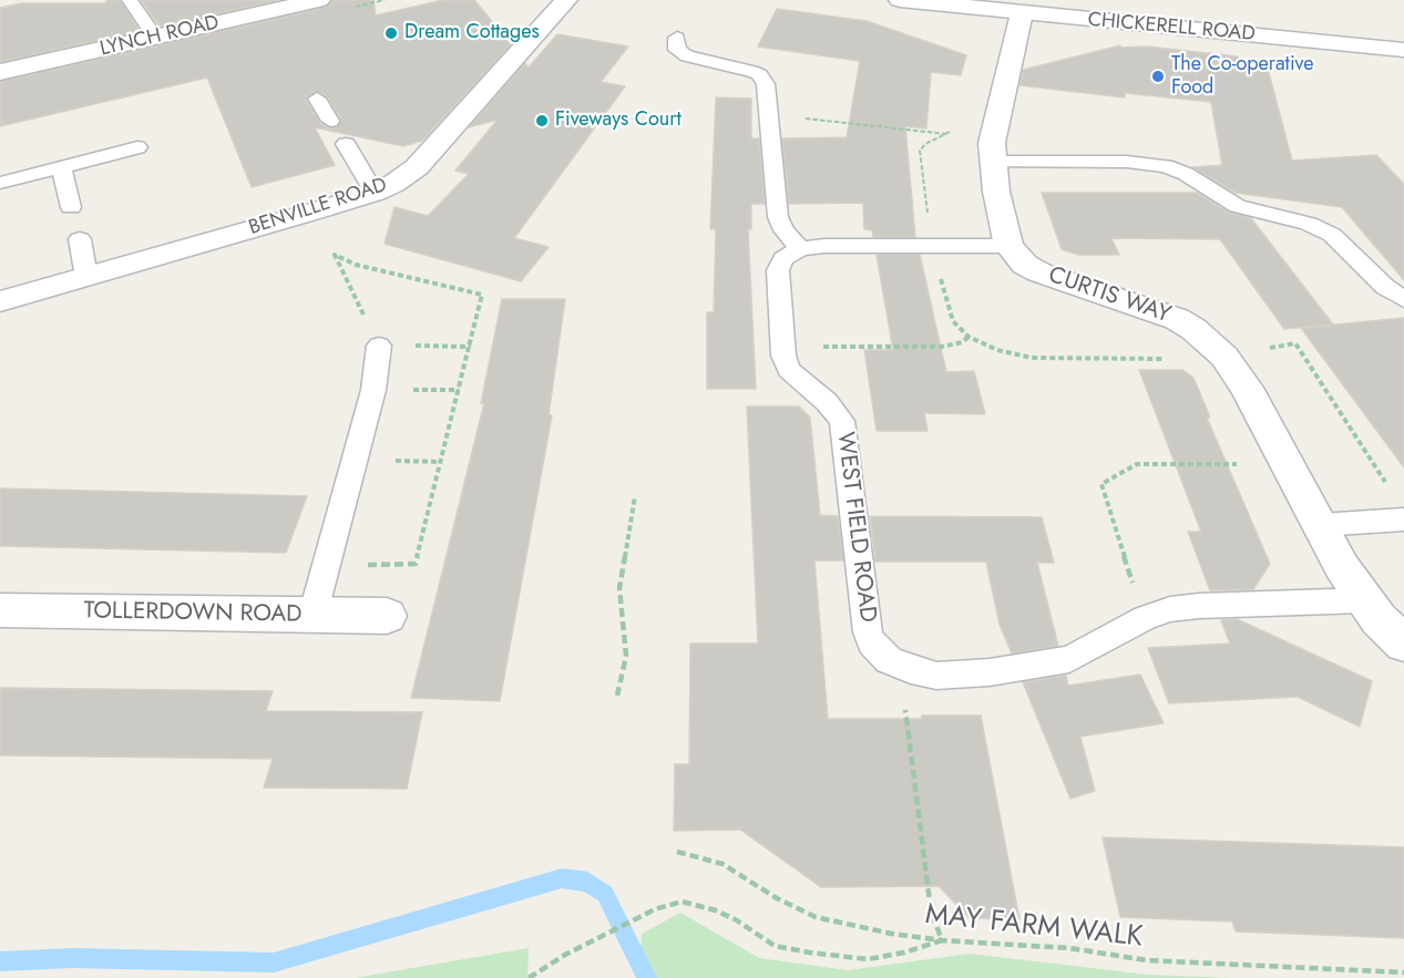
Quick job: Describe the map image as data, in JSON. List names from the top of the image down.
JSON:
{
  "streets": {
    "street": [
      "CHICKERELL ROAD",
      "LYNCH ROAD",
      "BENVILLE ROAD",
      "CURTIS WAY",
      "TOLLERDOWN ROAD"
    ],
    "lane": ["WEST FIELD ROAD"],
    "path": ["MAY FARM WALK"]
  },
  "crossings": [
    ["CURTIS WAY", "WEST FIELD ROAD"]
  ],
  "places": ["Dream Cottages", "The Co-operative Food", "Fiveways Court"]
}
